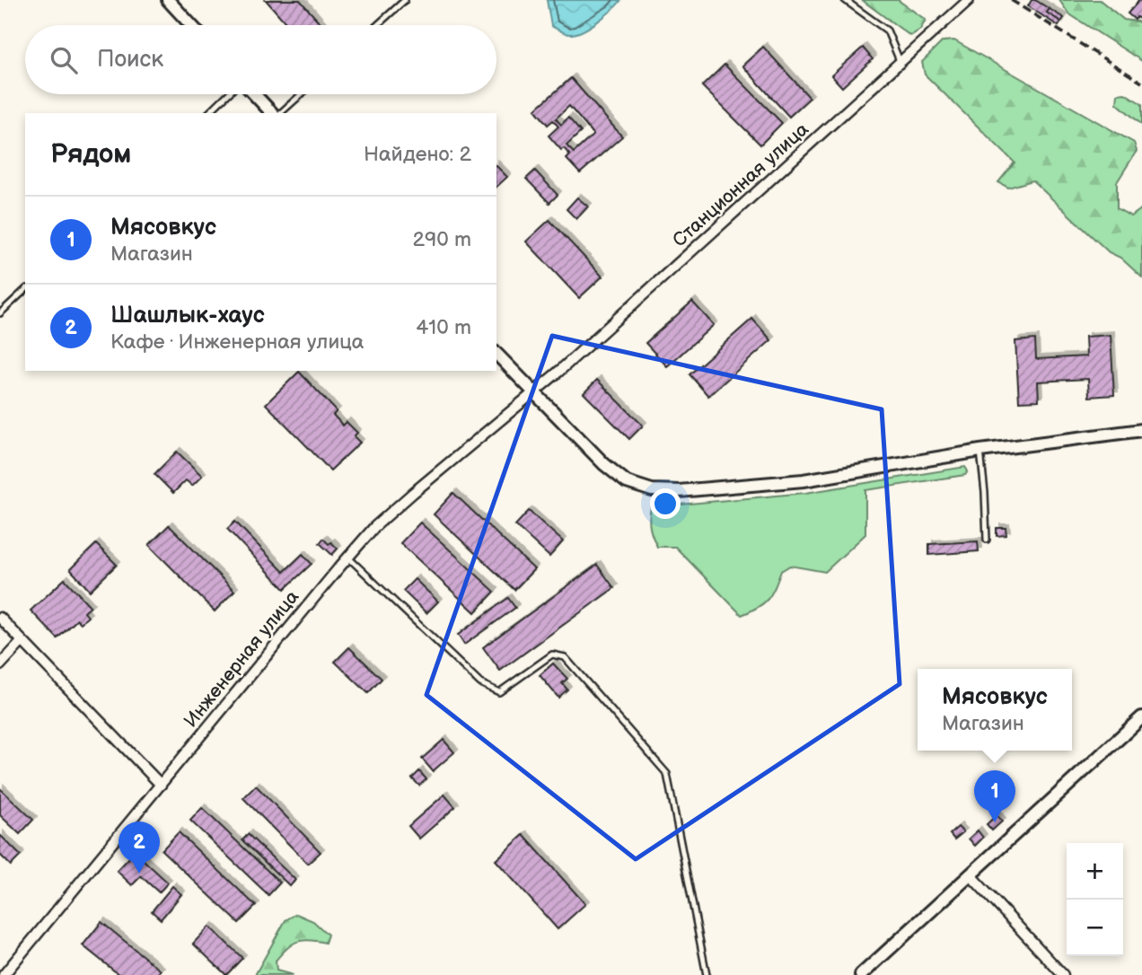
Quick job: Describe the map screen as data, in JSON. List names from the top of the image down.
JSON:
{
  "streets": {
    "street": ["Станционная улица", "Инженерная улица"]
  },
  "crossings": [
    ["Станционная улица", "Инженерная улица"]
  ],
  "page": {
    "search": "Поиск",
    "heading": ["Рядом", "Найдено: 2"],
    "list": [
      {
        "mark": "1",
        "name": "Мясовкус",
        "note": "Магазин",
        "value": "290 m"
      },
      {
        "mark": "2",
        "name": "Шашлык-хаус",
        "note": "Кафе · Инженерная улица",
        "value": "410 m"
      }
    ],
    "popup": ["Мясовкус", "Магазин"],
    "pins": ["1", "2"],
    "map_buttons": ["+", "−"]
  }
}
